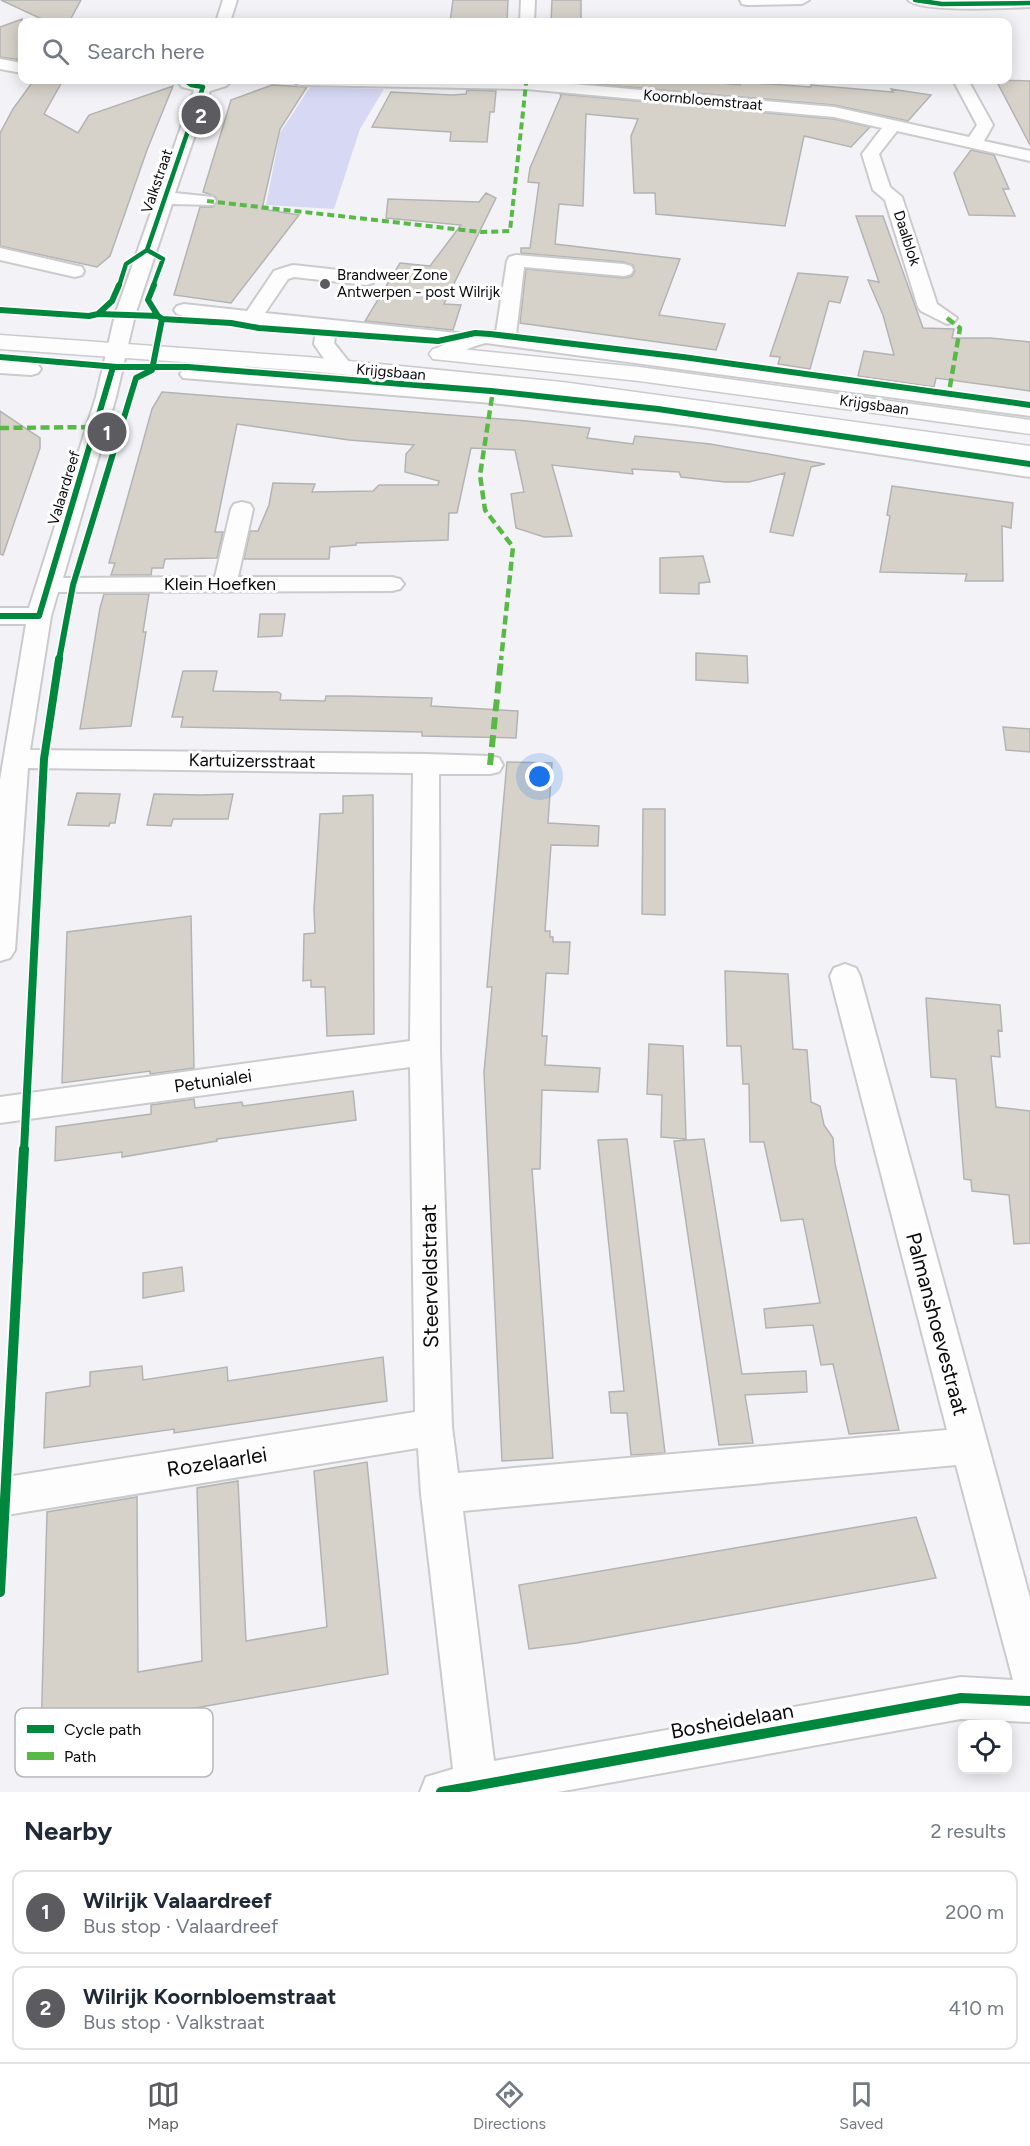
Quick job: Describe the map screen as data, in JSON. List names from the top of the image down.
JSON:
{
  "streets": {
    "main road": ["Krijgsbaan"],
    "street": [
      "Koornbloemstraat",
      "Valkstraat",
      "Daalblok",
      "Valaardreef",
      "Klein Hoefken",
      "Kartuizersstraat",
      "Petunialei",
      "Steerveldstraat",
      "Palmanshoevestraat",
      "Rozelaarlei",
      "Bosheidelaan"
    ]
  },
  "crossings": [
    ["Koornbloemstraat", "Daalblok"],
    ["Valkstraat", "Krijgsbaan"],
    ["Valkstraat", "Valaardreef"],
    ["Krijgsbaan", "Valaardreef"],
    ["Valaardreef", "Klein Hoefken"],
    ["Valaardreef", "Kartuizersstraat"],
    ["Kartuizersstraat", "Steerveldstraat"],
    ["Petunialei", "Steerveldstraat"],
    ["Steerveldstraat", "Rozelaarlei"],
    ["Steerveldstraat", "Bosheidelaan"]
  ],
  "places": ["Brandweer Zone Antwerpen - post Wilrijk"],
  "legend": ["Cycle path", "Path"],
  "page": {
    "search": "Search here",
    "pins": ["2", "1"],
    "heading": ["Nearby", "2 results"],
    "list": [
      {
        "mark": "1",
        "name": "Wilrijk Valaardreef",
        "note": "Bus stop · Valaardreef",
        "value": "200 m"
      },
      {
        "mark": "2",
        "name": "Wilrijk Koornbloemstraat",
        "note": "Bus stop · Valkstraat",
        "value": "410 m"
      }
    ],
    "nav": ["Map", "Directions", "Saved"]
  }
}
